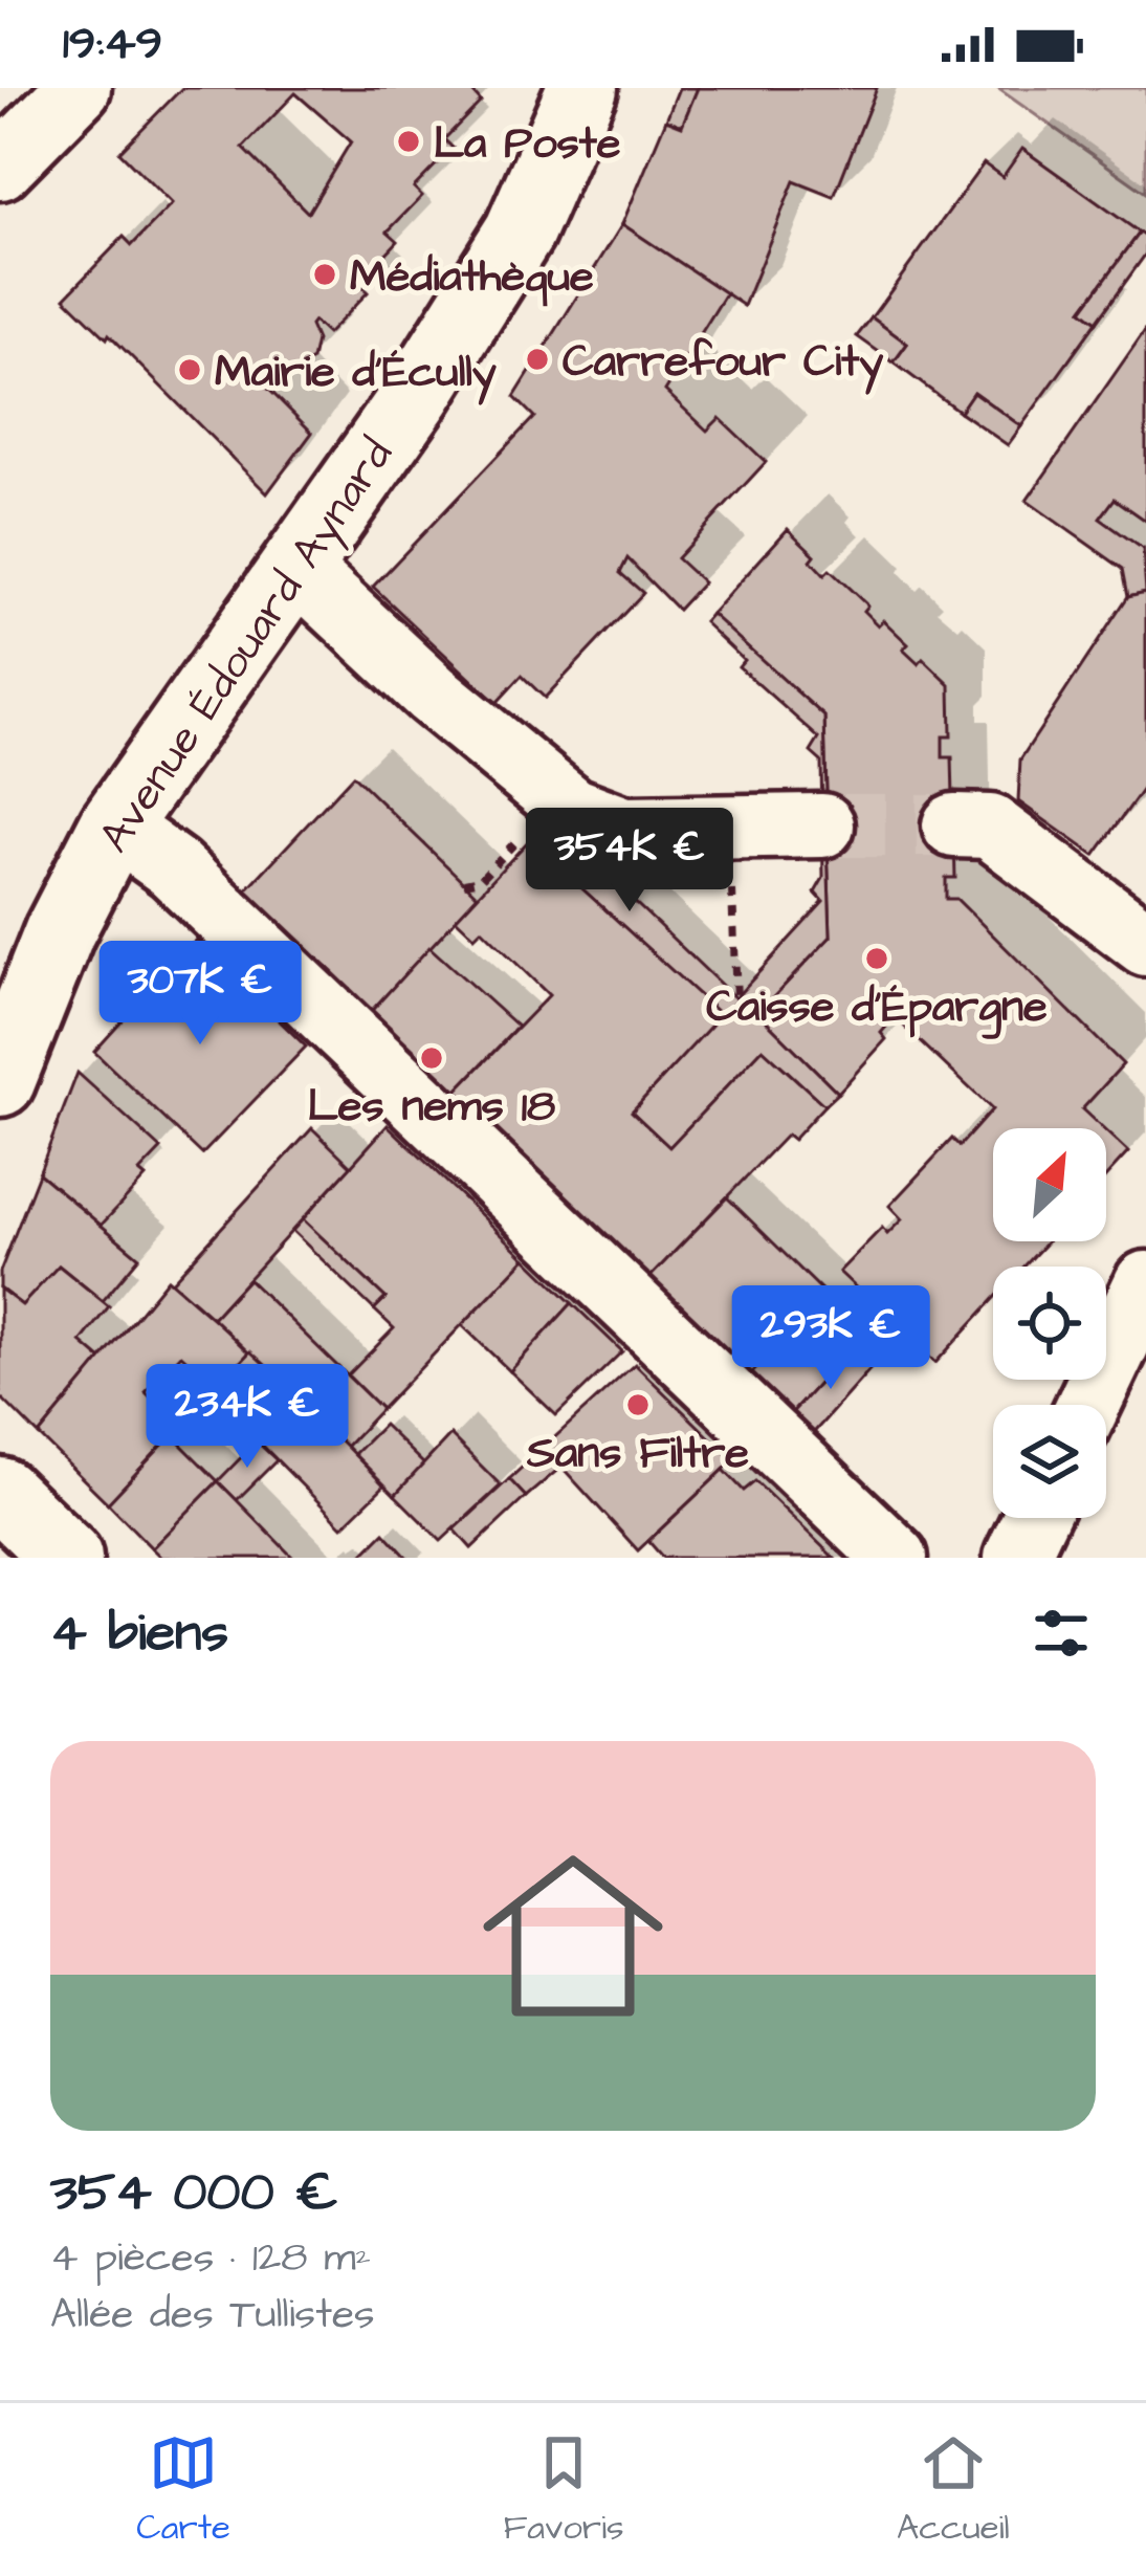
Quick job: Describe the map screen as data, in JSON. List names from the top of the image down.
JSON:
{
  "streets": {
    "main road": ["Avenue Édouard Aynard"]
  },
  "places": [
    "La Poste",
    "Médiathèque",
    "Carrefour City",
    "Mairie d’Écully",
    "Caisse d'Épargne",
    "Les nems 18",
    "Sans Filtre"
  ],
  "north": "top right",
  "page": {
    "status": "19:49",
    "price": [
      "354K €",
      "307K €",
      "293K €",
      "234K €"
    ],
    "heading": "4 biens",
    "list": [
      {
        "name": "354 000 €",
        "note": "4 pièces · 128 m² · Allée des Tullistes"
      }
    ],
    "tabs": ["Carte", "Favoris", "Accueil"]
  }
}
